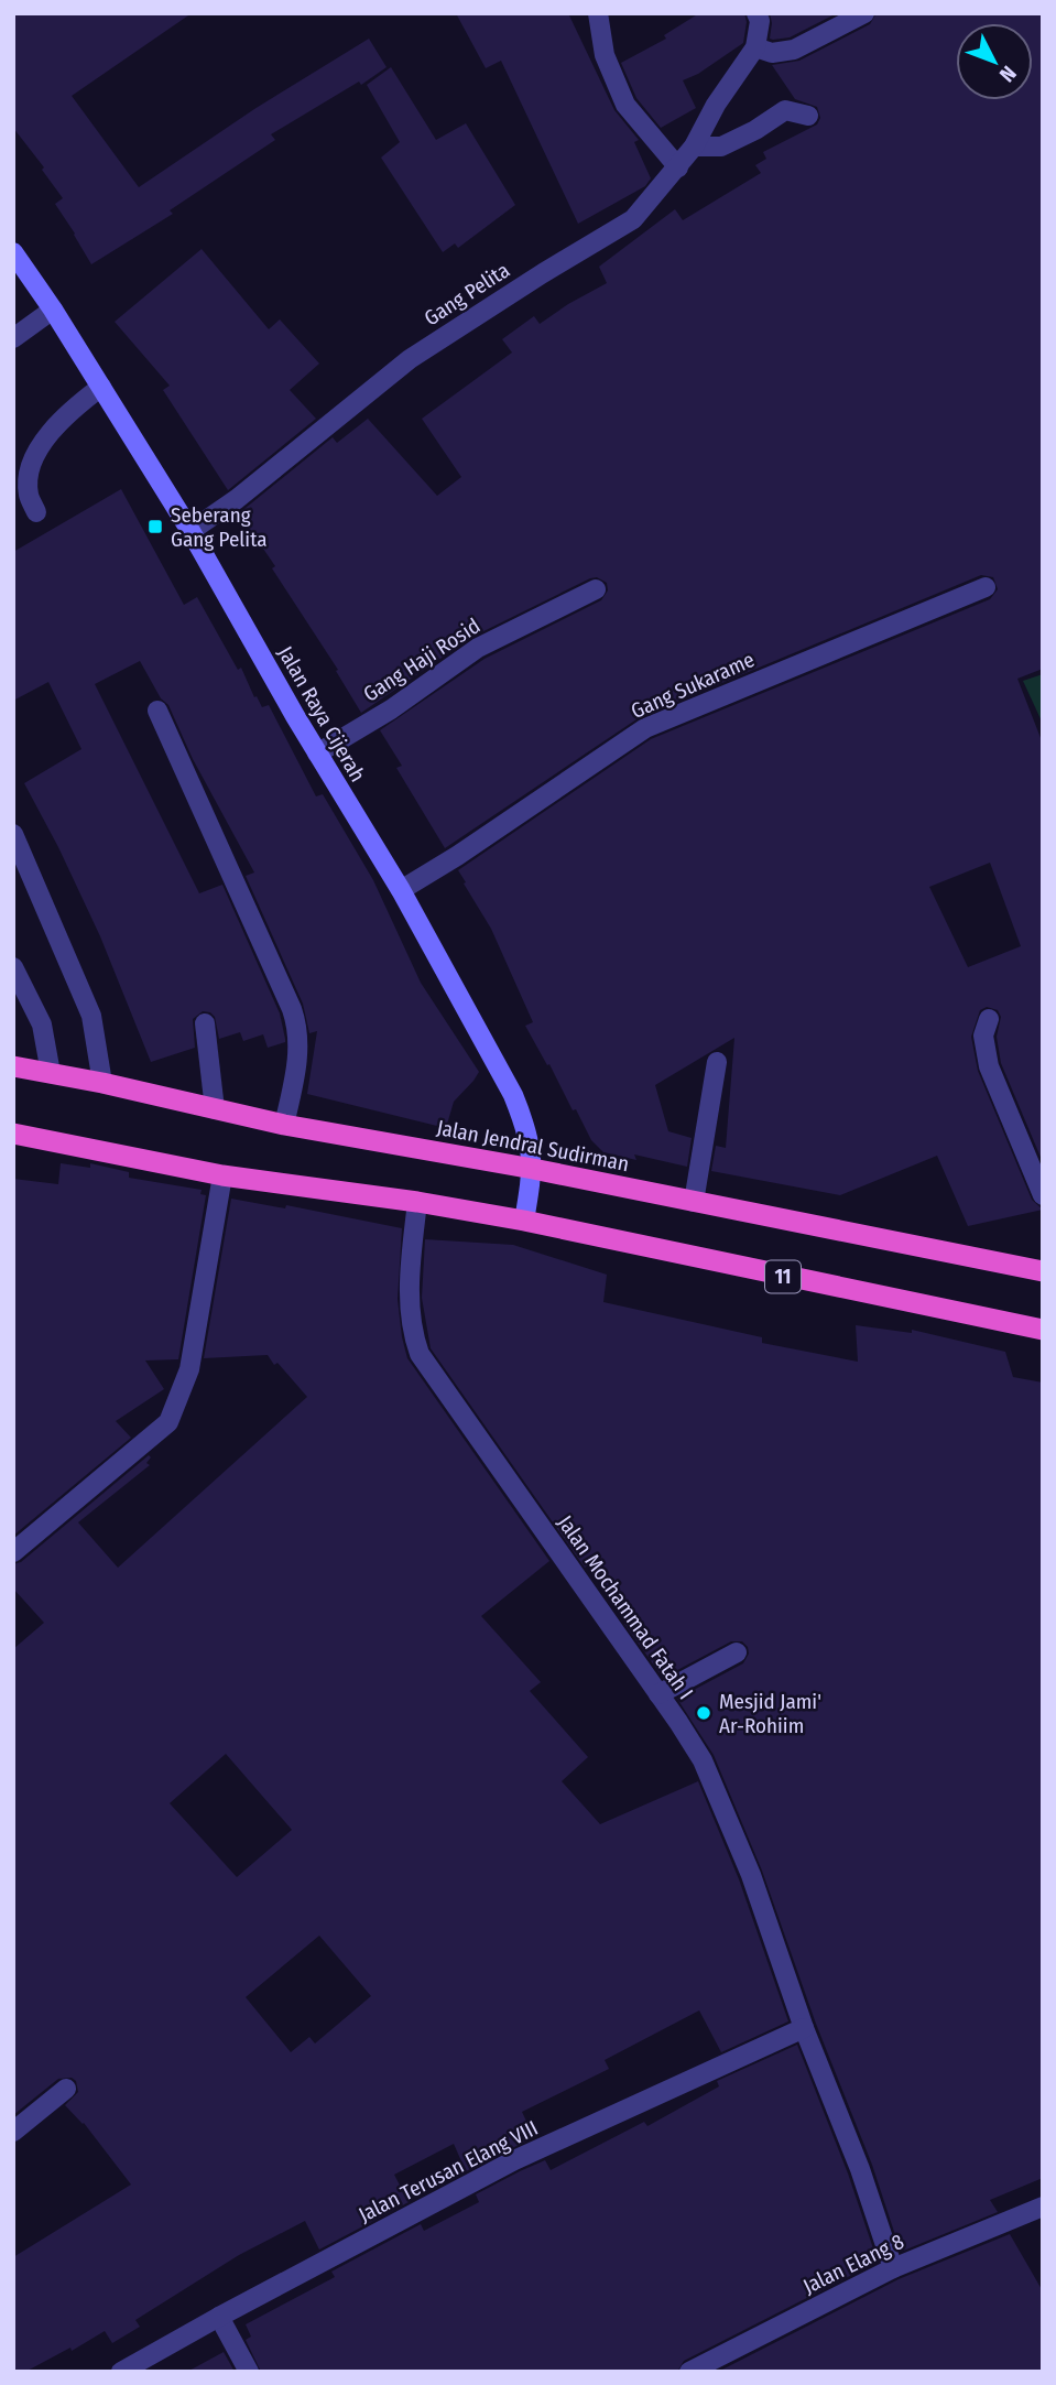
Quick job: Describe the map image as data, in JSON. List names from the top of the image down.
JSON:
{
  "streets": {
    "highway": ["Jalan Jendral Sudirman", "11"],
    "main road": ["Jalan Raya Cijerah"],
    "street": [
      "Gang Pelita",
      "Gang Haji Rosid",
      "Gang Sukarame",
      "Jalan Mochammad Fatah I",
      "Jalan Terusan Elang VIII",
      "Jalan Elang 8"
    ]
  },
  "crossings": [
    ["Gang Pelita", "Jalan Raya Cijerah"],
    ["Gang Haji Rosid", "Jalan Raya Cijerah"],
    ["Gang Sukarame", "Jalan Raya Cijerah"],
    ["Jalan Raya Cijerah", "Jalan Jendral Sudirman"],
    ["Jalan Raya Cijerah", "11"],
    ["11", "Jalan Mochammad Fatah I"],
    ["Jalan Mochammad Fatah I", "Jalan Terusan Elang VIII"],
    ["Jalan Mochammad Fatah I", "Jalan Elang 8"]
  ],
  "places": {
    "transit": ["Seberang Gang Pelita"],
    "other": ["Mesjid Jami' Ar-Rohiim"]
  },
  "north": "bottom right"
}
